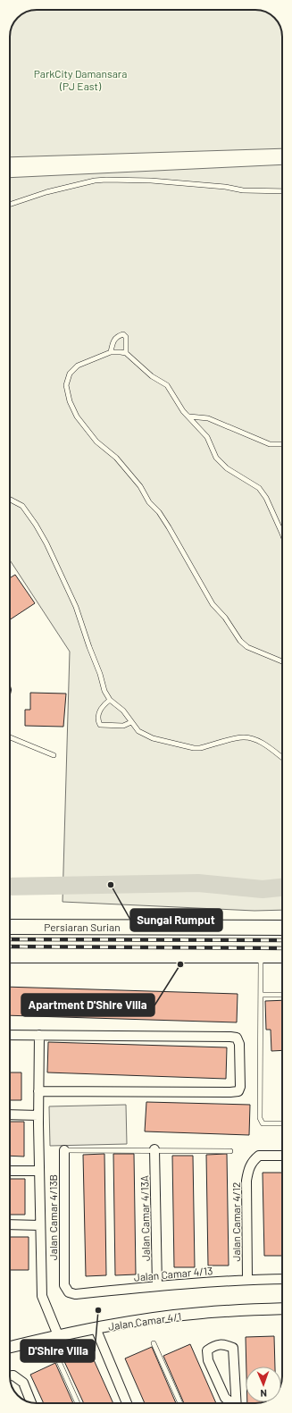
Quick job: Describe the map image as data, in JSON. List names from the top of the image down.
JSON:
{
  "streets": {
    "main road": ["Persiaran Surian"],
    "street": [
      "Jalan Camar 4/13B",
      "Jalan Camar 4/13A",
      "Jalan Camar 4/12",
      "Jalan Camar 4/13",
      "Jalan Camar 4/1"
    ]
  },
  "crossings": [
    ["Jalan Camar 4/13B", "Jalan Camar 4/13"],
    ["Jalan Camar 4/13A", "Jalan Camar 4/13"],
    ["Jalan Camar 4/12", "Jalan Camar 4/13"]
  ],
  "parks": ["ParkCity Damansara (PJ East)"],
  "places": ["Sungai Rumput", "Apartment D'Shire Villa", "D'Shire Villa"],
  "north": "bottom"
}
